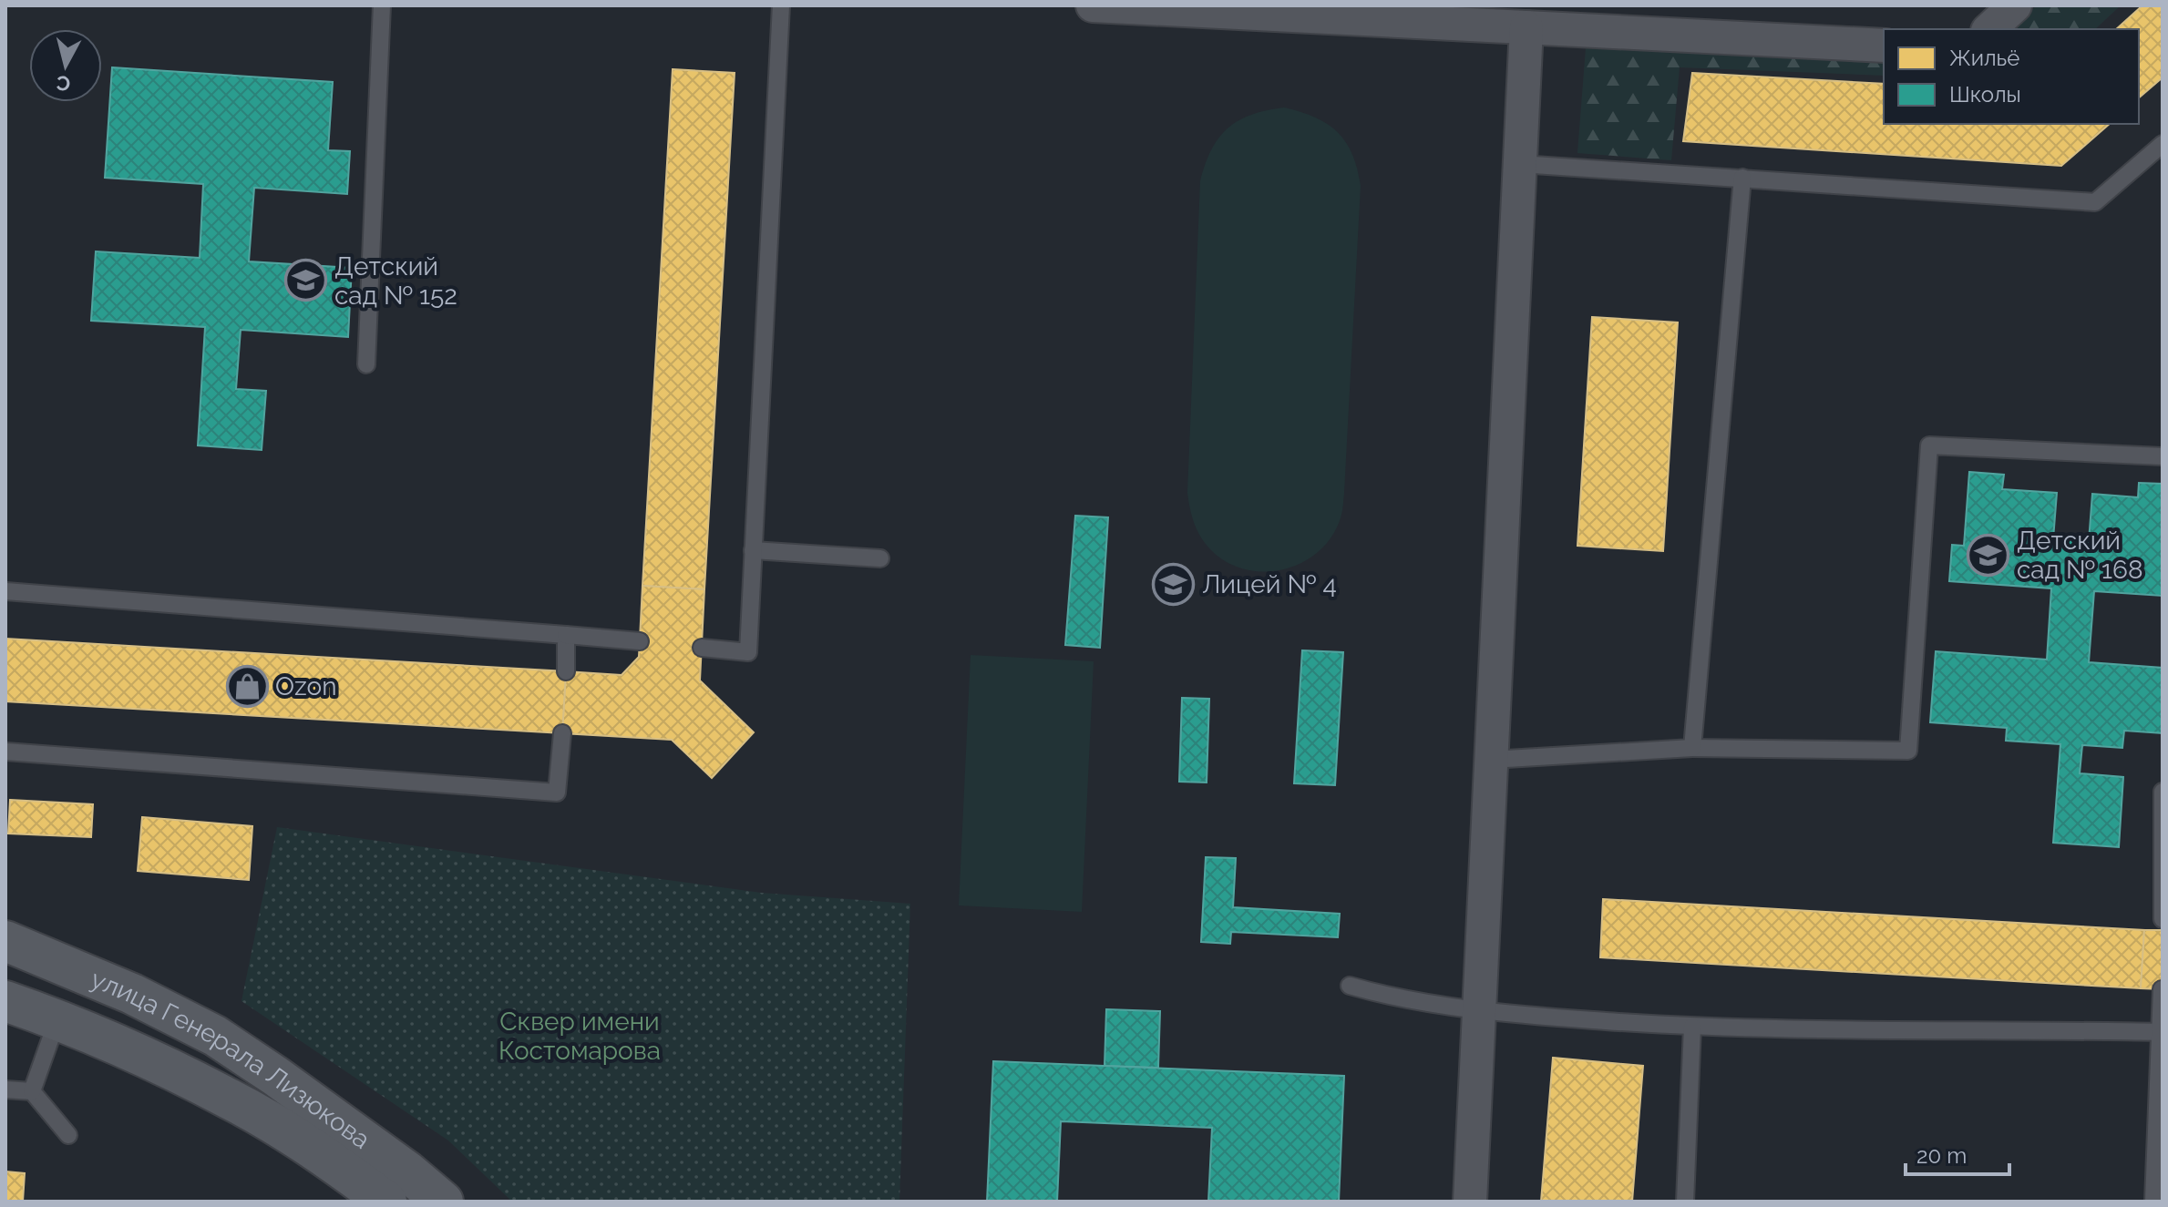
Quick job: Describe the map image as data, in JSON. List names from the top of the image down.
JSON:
{
  "streets": {
    "main road": ["улица Генерала Лизюкова"]
  },
  "parks": ["Сквер имени Костомарова"],
  "places": {
    "school or university": ["Детский сад № 152", "Детский сад № 168", "Лицей № 4"],
    "shop": ["Ozon"]
  },
  "legend": ["Жильё", "Школы"],
  "scale_bar": "20 m",
  "north": "bottom"
}
